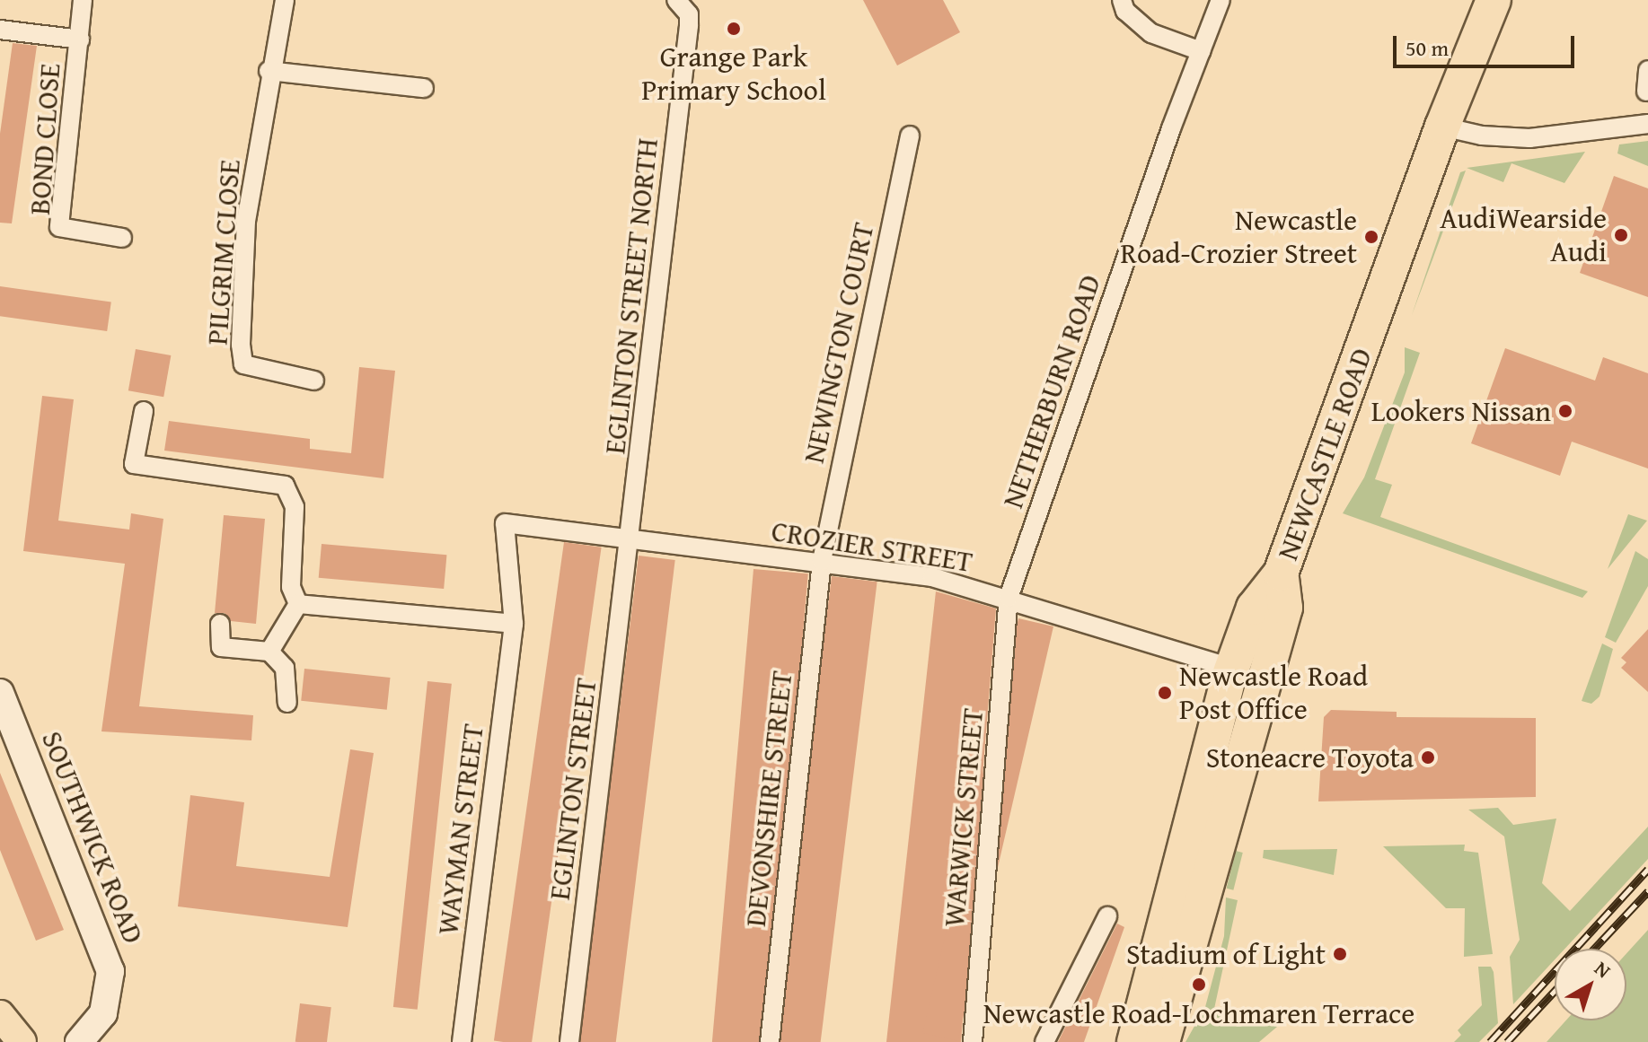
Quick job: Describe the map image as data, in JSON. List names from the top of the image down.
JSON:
{
  "streets": {
    "highway": ["NEWCASTLE ROAD"],
    "street": [
      "BOND CLOSE",
      "PILGRIM CLOSE",
      "EGLINTON STREET NORTH",
      "NEWINGTON COURT",
      "NETHERBURN ROAD",
      "CROZIER STREET",
      "EGLINTON STREET",
      "DEVONSHIRE STREET",
      "WARWICK STREET",
      "WAYMAN STREET",
      "SOUTHWICK ROAD"
    ]
  },
  "crossings": [
    ["EGLINTON STREET NORTH", "CROZIER STREET"],
    ["EGLINTON STREET NORTH", "EGLINTON STREET"],
    ["NEWINGTON COURT", "CROZIER STREET"],
    ["NEWINGTON COURT", "DEVONSHIRE STREET"],
    ["NETHERBURN ROAD", "CROZIER STREET"],
    ["NETHERBURN ROAD", "WARWICK STREET"],
    ["NEWCASTLE ROAD", "CROZIER STREET"],
    ["CROZIER STREET", "EGLINTON STREET"],
    ["CROZIER STREET", "DEVONSHIRE STREET"],
    ["CROZIER STREET", "WARWICK STREET"],
    ["CROZIER STREET", "WAYMAN STREET"]
  ],
  "places": [
    "Grange Park Primary School",
    "AudiWearside Audi",
    "Newcastle Road-Crozier Street",
    "Lookers Nissan",
    "Newcastle Road Post Office",
    "Stoneacre Toyota",
    "Stadium of Light",
    "Newcastle Road-Lochmaren Terrace"
  ],
  "scale_bar": "50 m",
  "north": "top right"
}
